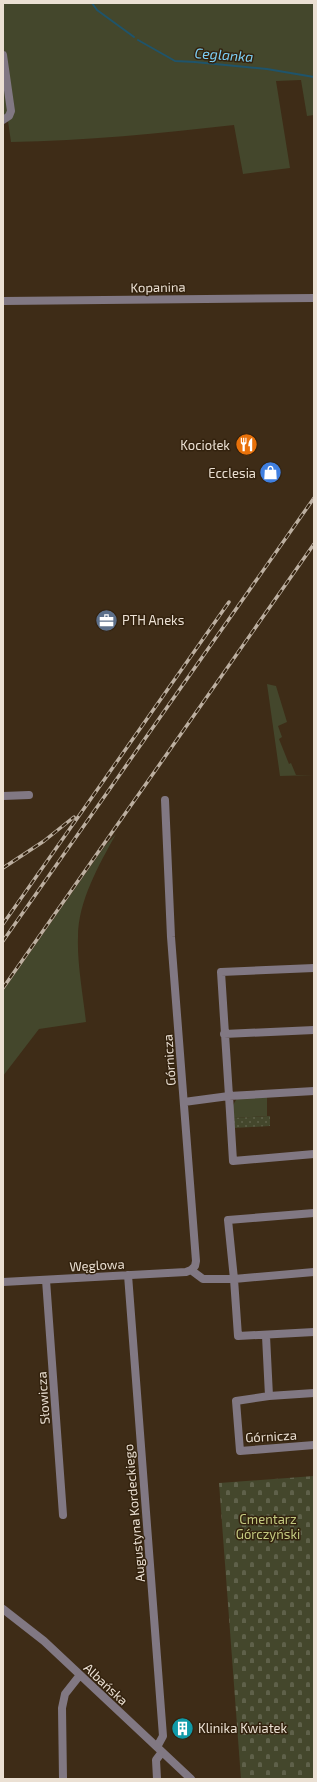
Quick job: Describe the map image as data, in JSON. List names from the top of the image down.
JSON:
{
  "streets": {
    "street": [
      "Kopanina",
      "Górnicza",
      "Węglowa",
      "Słowicza",
      "Augustyna Kordeckiego",
      "Albańska"
    ]
  },
  "crossings": [
    ["Górnicza", "Węglowa"],
    ["Węglowa", "Słowicza"],
    ["Węglowa", "Augustyna Kordeckiego"],
    ["Augustyna Kordeckiego", "Albańska"]
  ],
  "water": ["Ceglanka"],
  "parks": ["Cmentarz Górczyński"],
  "places": {
    "restaurant": ["Kociołek"],
    "shop": ["Ecclesia"],
    "office": ["PTH Aneks"],
    "building": ["Klinika Kwiatek"]
  }
}
